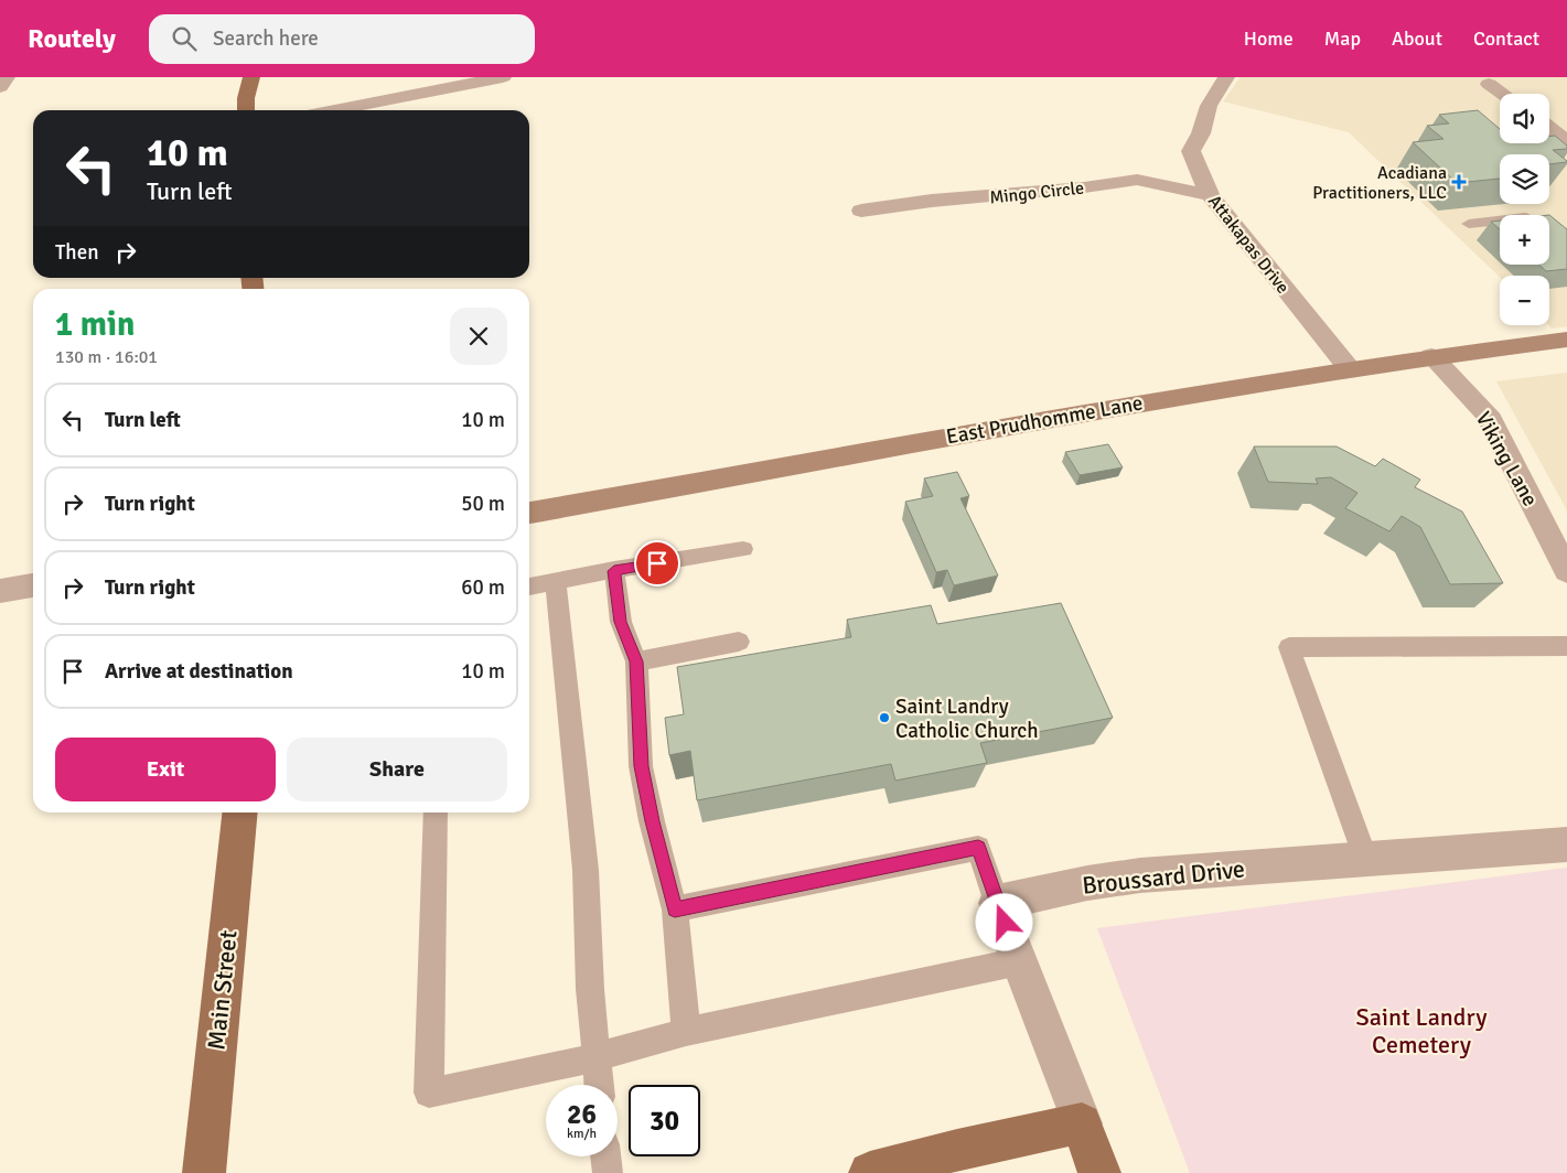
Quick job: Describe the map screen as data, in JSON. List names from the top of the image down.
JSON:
{
  "streets": {
    "main road": ["Main Street"],
    "street": [
      "Mingo Circle",
      "Attakapas Drive",
      "East Prudhomme Lane",
      "Viking Lane",
      "Broussard Drive"
    ]
  },
  "crossings": [
    ["Mingo Circle", "Attakapas Drive"],
    ["Attakapas Drive", "East Prudhomme Lane"],
    ["East Prudhomme Lane", "Viking Lane"]
  ],
  "parks": ["Saint Landry Cemetery"],
  "places": {
    "health": ["Acadiana Practitioners, LLC"],
    "other": ["Saint Landry Catholic Church"]
  },
  "page": {
    "header": "Routely",
    "search": "Search here",
    "nav": [
      "Home",
      "Map",
      "About",
      "Contact"
    ],
    "map_buttons": ["+", "−"],
    "turn": ["10 m", "Turn left"],
    "then": "Then",
    "heading": ["1 min", "130 m · 16:01"],
    "list": [
      {
        "name": "Turn left",
        "value": "10 m"
      },
      {
        "name": "Turn right",
        "value": "50 m"
      },
      {
        "name": "Turn right",
        "value": "60 m"
      },
      {
        "name": "Arrive at destination",
        "value": "10 m"
      }
    ],
    "buttons": ["Exit", "Share"],
    "speed": "26 km/h",
    "limit": "30"
  }
}
